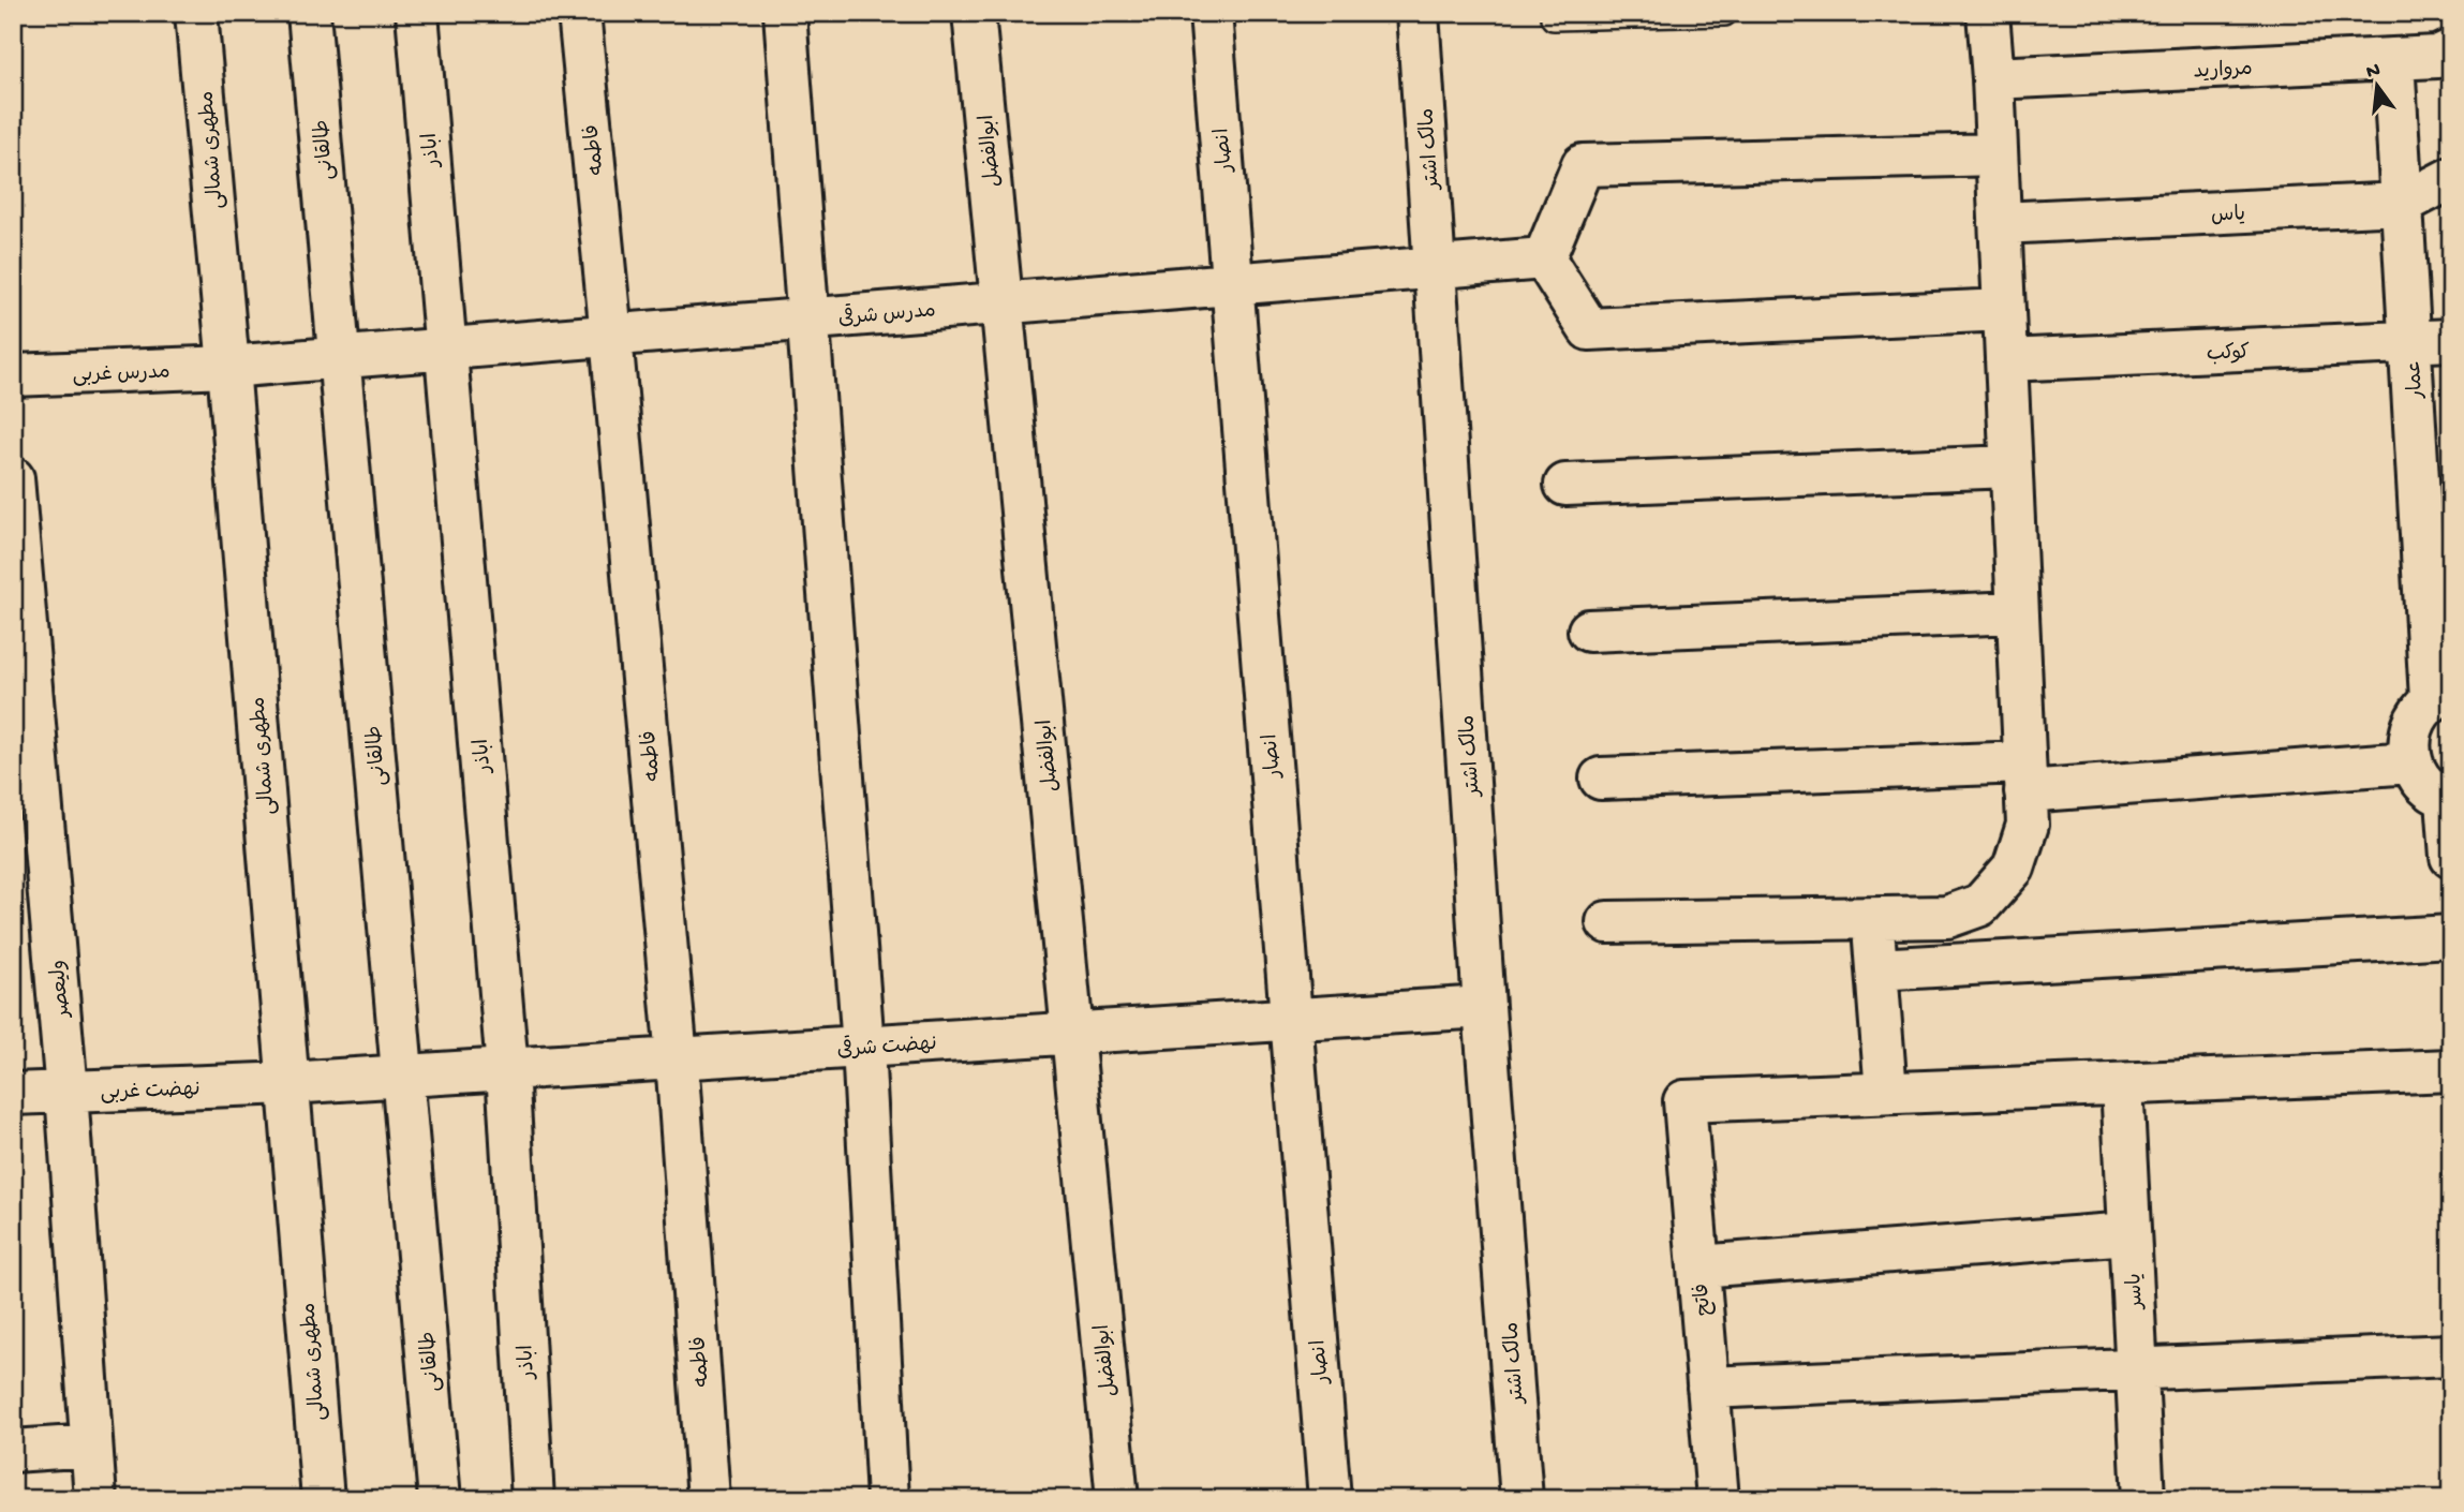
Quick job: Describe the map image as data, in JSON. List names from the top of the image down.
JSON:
{
  "streets": {
    "street": [
      "مروارید",
      "مالک اشتر",
      "مطهری شمالی",
      "طالقانی",
      "اباذر",
      "فاطمه",
      "انصار",
      "ابوالفضل",
      "یاس",
      "مدرس شرقی",
      "کوکب",
      "مدرس غربی",
      "عمار",
      "ولیعصر",
      "نهضت شرقی",
      "نهضت غربی",
      "یاسر",
      "فاتح"
    ]
  },
  "crossings": [
    ["مروارید", "عمار"],
    ["مالک اشتر", "مدرس شرقی"],
    ["مالک اشتر", "نهضت شرقی"],
    ["مطهری شمالی", "مدرس شرقی"],
    ["مطهری شمالی", "مدرس غربی"],
    ["مطهری شمالی", "نهضت شرقی"],
    ["مطهری شمالی", "نهضت غربی"],
    ["طالقانی", "مدرس شرقی"],
    ["طالقانی", "نهضت شرقی"],
    ["اباذر", "مدرس شرقی"],
    ["اباذر", "نهضت شرقی"],
    ["فاطمه", "مدرس شرقی"],
    ["فاطمه", "نهضت شرقی"],
    ["انصار", "مدرس شرقی"],
    ["انصار", "نهضت شرقی"],
    ["ابوالفضل", "مدرس شرقی"],
    ["ابوالفضل", "نهضت شرقی"],
    ["یاس", "عمار"],
    ["مدرس شرقی", "مدرس غربی"],
    ["کوکب", "عمار"],
    ["ولیعصر", "نهضت غربی"],
    ["نهضت شرقی", "نهضت غربی"]
  ],
  "north": "top"
}
